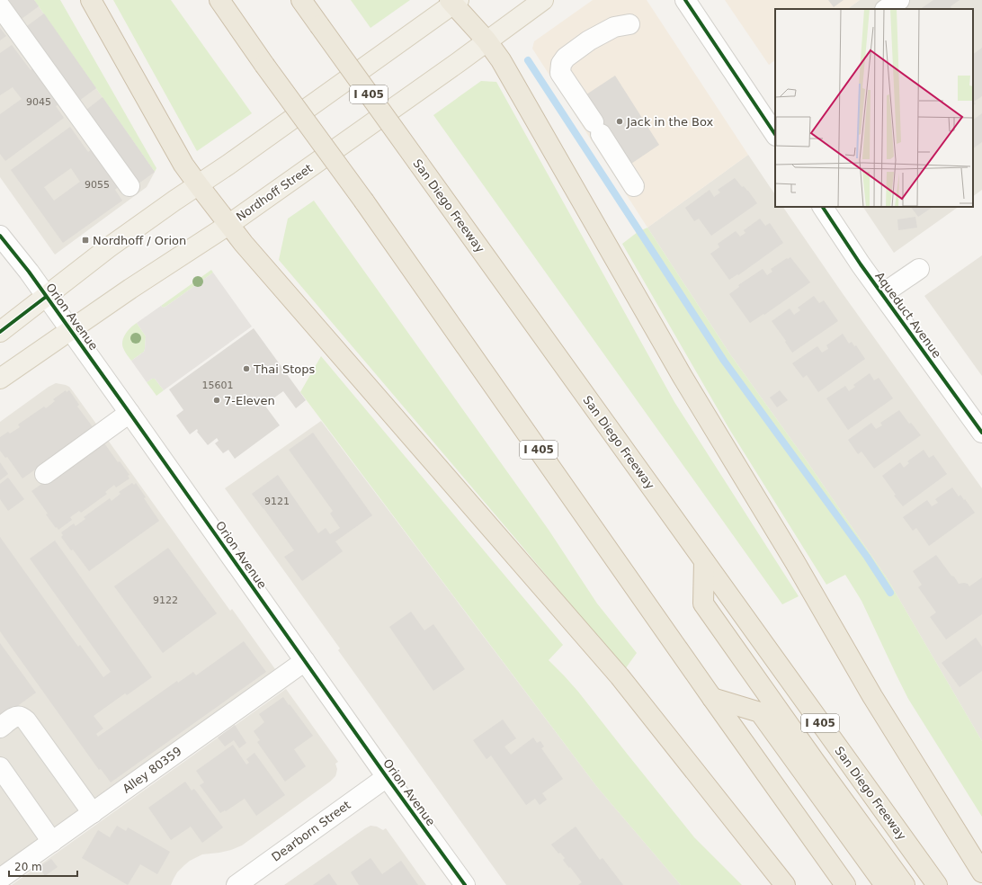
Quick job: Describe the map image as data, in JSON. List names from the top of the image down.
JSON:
{
  "streets": {
    "highway": ["I 405", "San Diego Freeway"],
    "main road": ["Nordhoff Street"],
    "street": [
      "Aqueduct Avenue",
      "Orion Avenue",
      "Alley 80359",
      "Dearborn Street"
    ]
  },
  "crossings": [
    ["Nordhoff Street", "Orion Avenue"],
    ["Orion Avenue", "Alley 80359"],
    ["Orion Avenue", "Dearborn Street"]
  ],
  "places": {
    "other": ["Jack in the Box", "Thai Stops", "7-Eleven"],
    "transit": ["Nordhoff / Orion"]
  },
  "house_numbers": [
    "9045",
    "9055",
    "15601",
    "9121",
    "9122"
  ],
  "scale_bar": "20 m"
}
